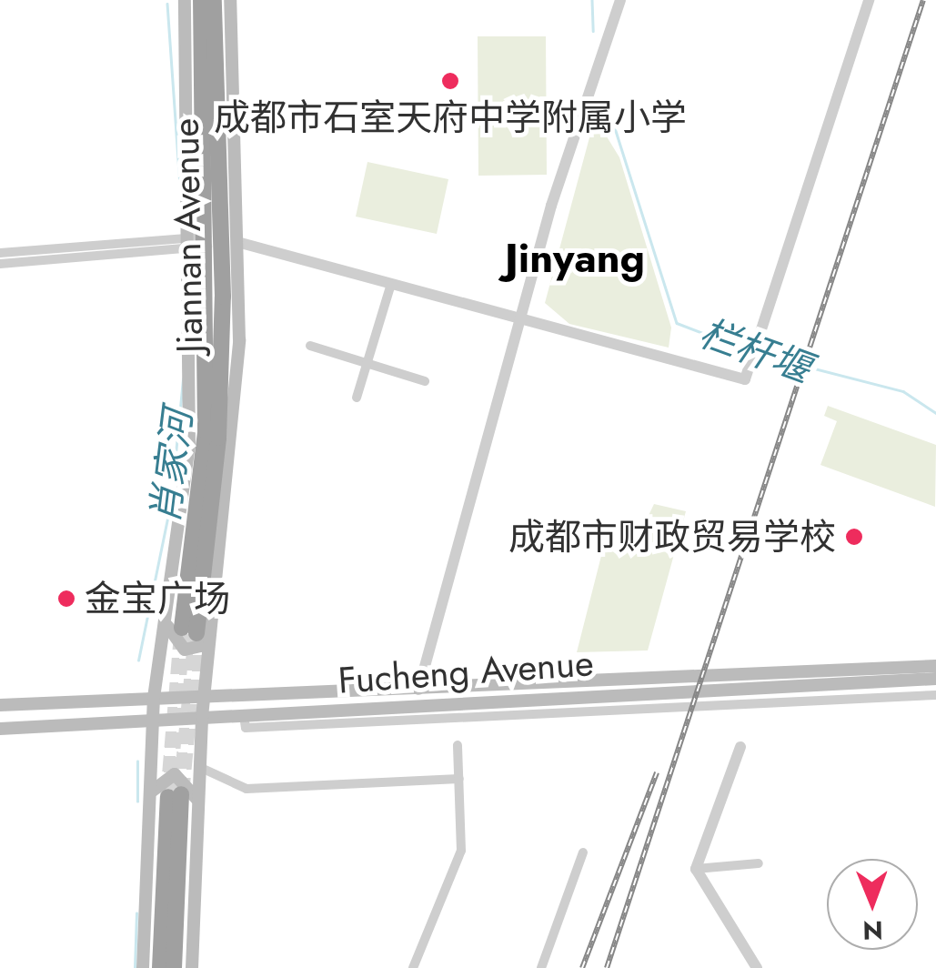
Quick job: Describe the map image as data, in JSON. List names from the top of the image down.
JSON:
{
  "streets": {
    "highway": ["Jiannan Avenue"],
    "main road": ["Fucheng Avenue"]
  },
  "districts": ["Jinyang"],
  "water": ["栏杆堰", "肖家河"],
  "places": ["成都市石室天府中学附属小学", "成都市财政贸易学校", "金宝广场"],
  "north": "bottom"
}
